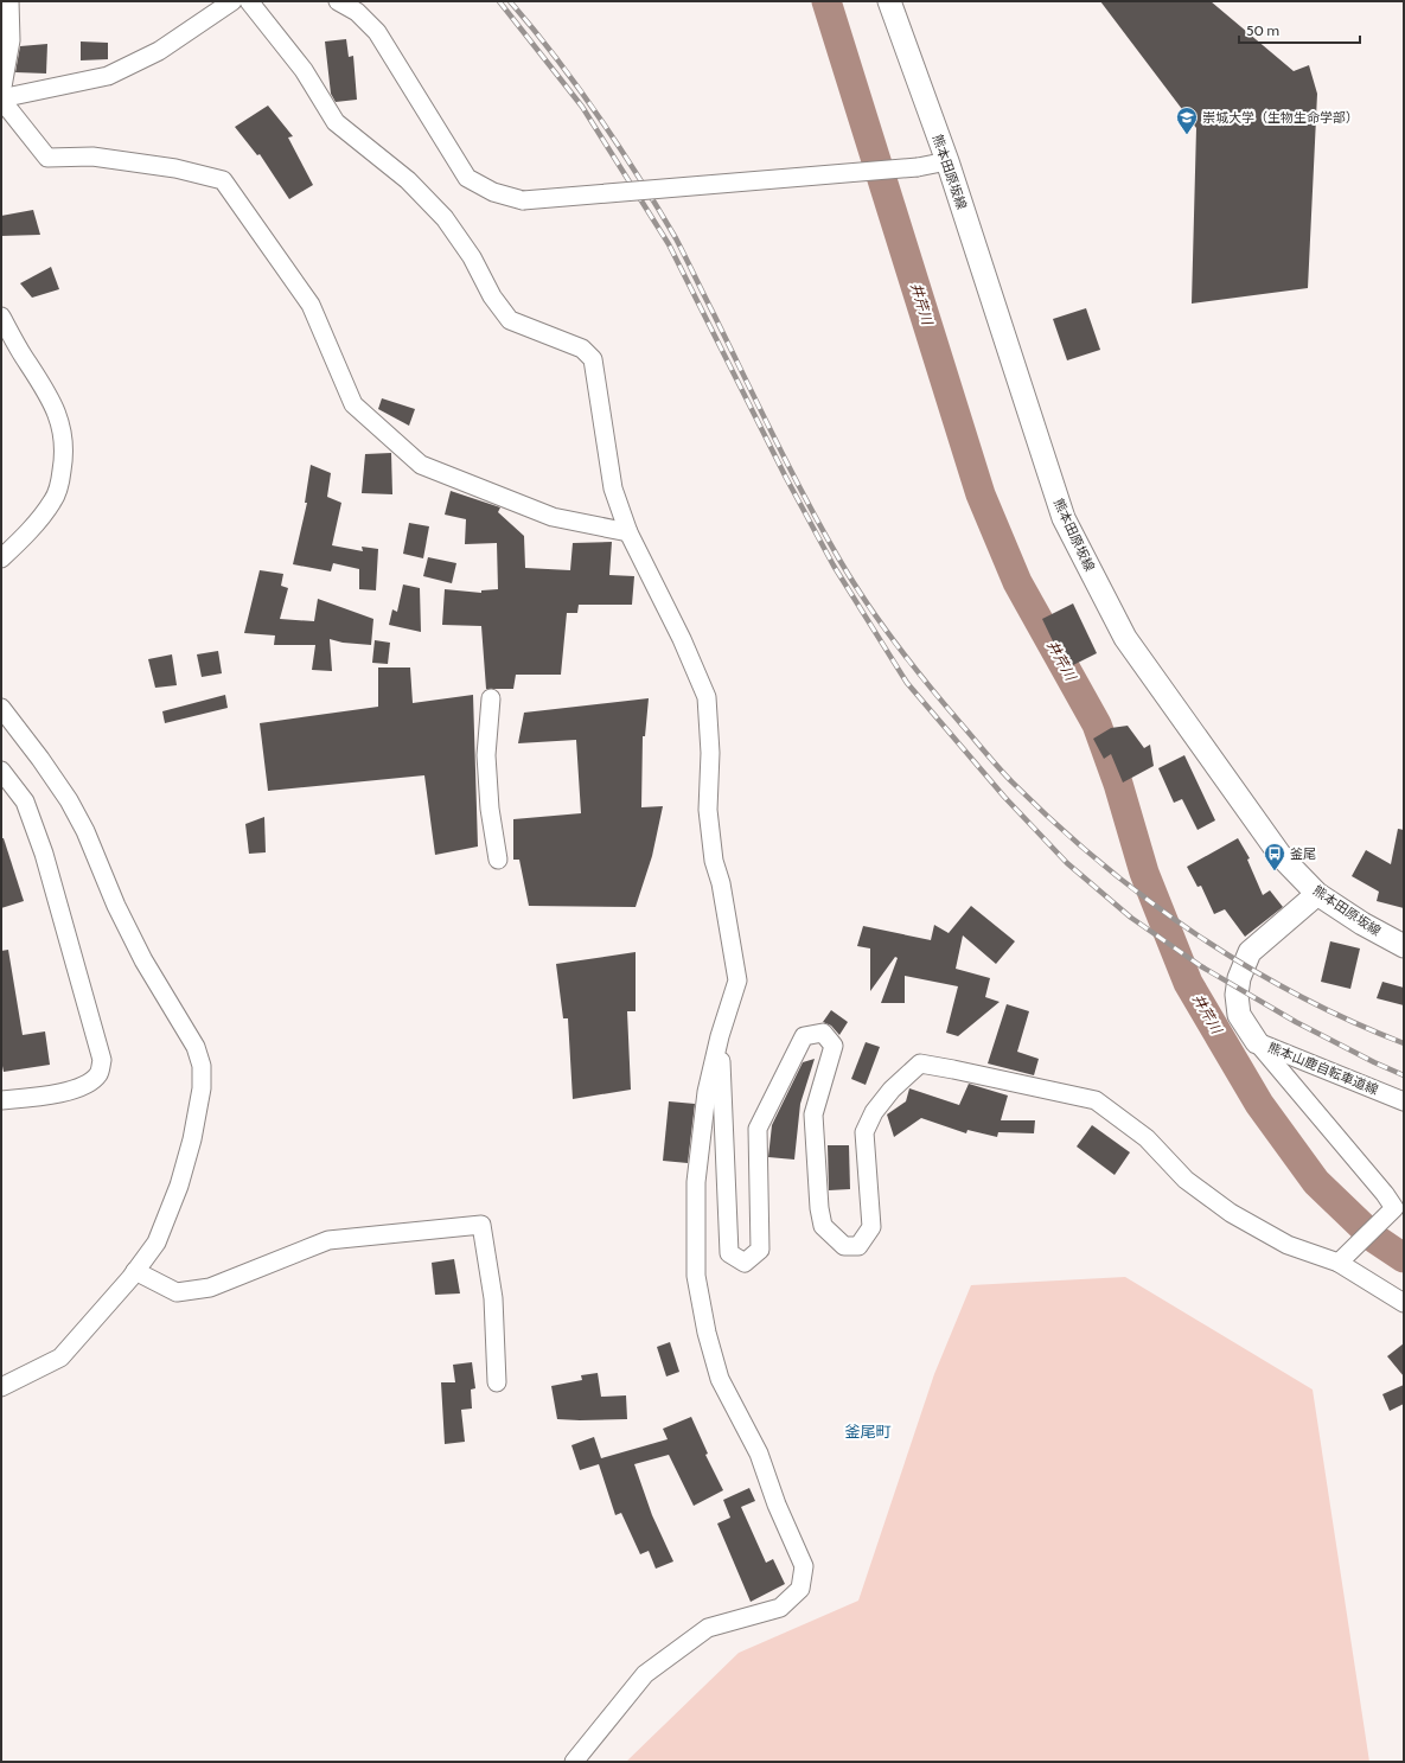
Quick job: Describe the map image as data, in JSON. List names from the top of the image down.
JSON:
{
  "streets": {
    "main road": ["熊本田原坂線", "熊本山鹿自転車道線"]
  },
  "crossings": [
    ["熊本田原坂線", "熊本山鹿自転車道線"]
  ],
  "districts": ["釜尾町"],
  "water": ["井芹川"],
  "places": {
    "school or university": ["崇城大学（生物生命学部）"],
    "bus stop": ["釜尾"]
  },
  "scale_bar": "50 m"
}
